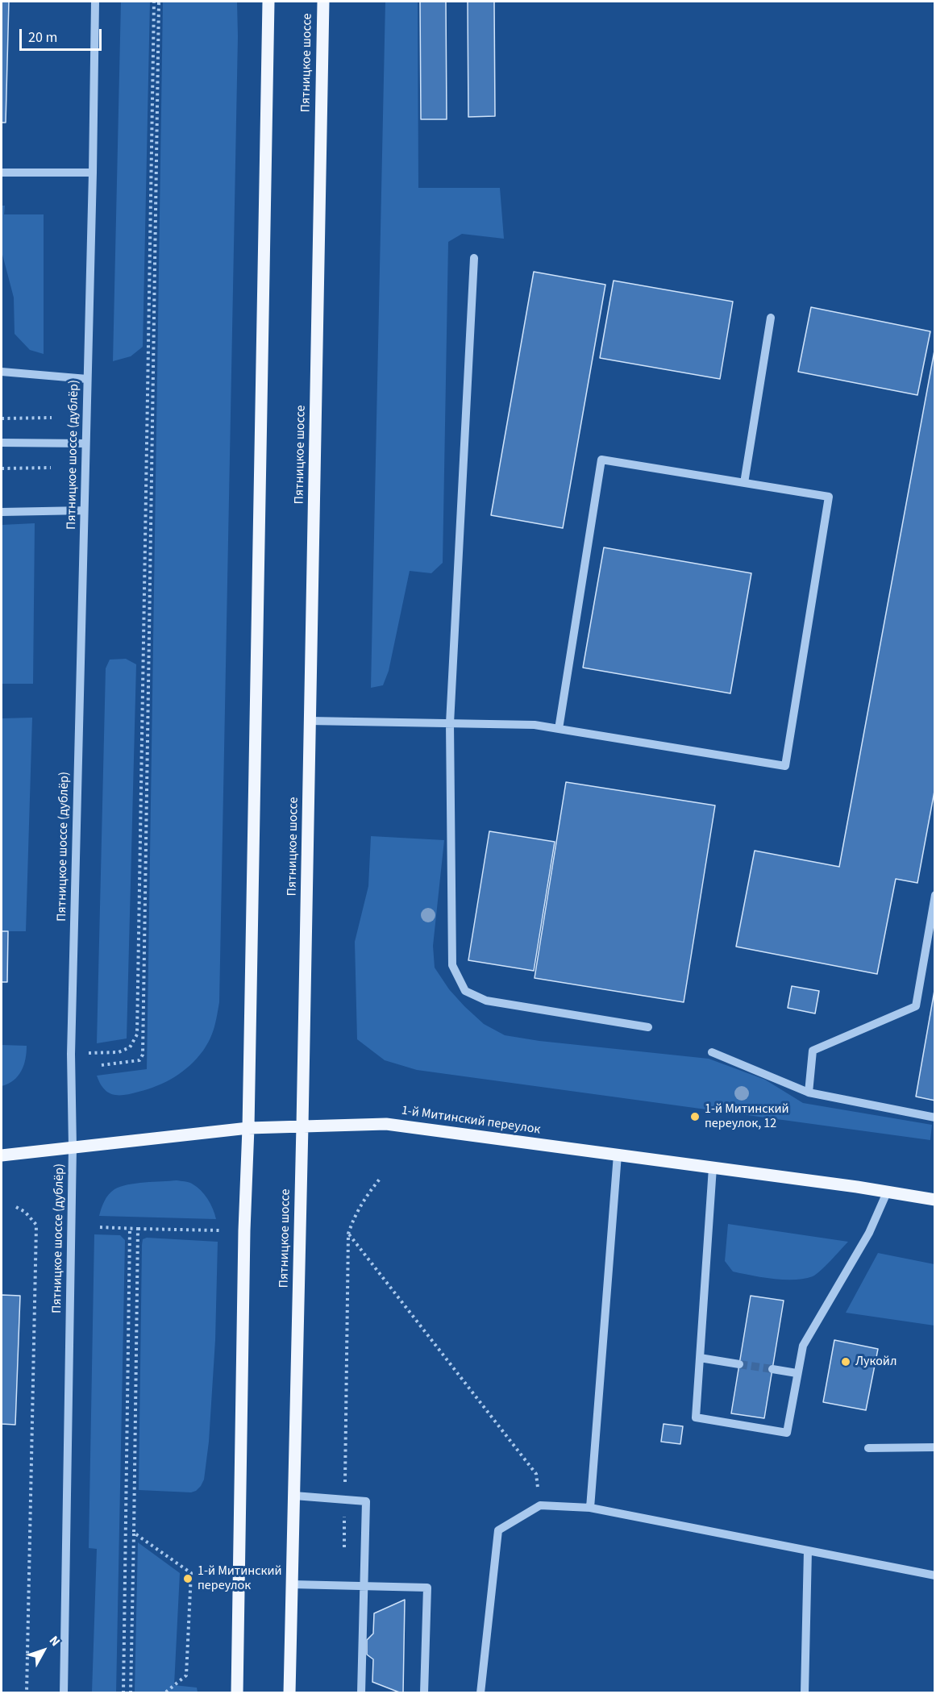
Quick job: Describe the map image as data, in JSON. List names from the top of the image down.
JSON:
{
  "streets": {
    "main road": ["Пятницкое шоссе", "1-й Митинский переулок"],
    "street": ["Пятницкое шоссе (дублёр)"]
  },
  "crossings": [
    ["Пятницкое шоссе", "1-й Митинский переулок"],
    ["Пятницкое шоссе (дублёр)", "1-й Митинский переулок"]
  ],
  "places": ["1-й Митинский переулок, 12", "Лукойл", "1-й Митинский переулок"],
  "scale_bar": "20 m",
  "north": "top right"
}
